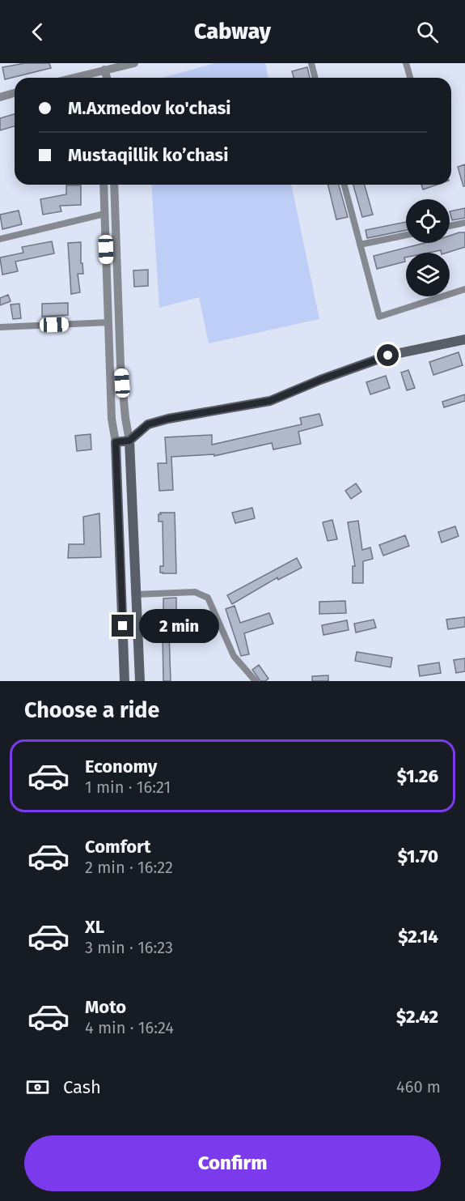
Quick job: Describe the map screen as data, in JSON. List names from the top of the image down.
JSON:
{
  "page": {
    "header": "Cabway",
    "banner": ["M.Axmedov ko'chasi", "Mustaqillik ko’chasi"],
    "bubble": "2 min",
    "heading": "Choose a ride",
    "list": [
      {
        "name": "Economy",
        "note": "1 min · 16:21",
        "value": "$1.26"
      },
      {
        "name": "Comfort",
        "note": "2 min · 16:22",
        "value": "$1.70"
      },
      {
        "name": "XL",
        "note": "3 min · 16:23",
        "value": "$2.14"
      },
      {
        "name": "Moto",
        "note": "4 min · 16:24",
        "value": "$2.42"
      }
    ],
    "pay": ["Cash", "460 m"],
    "buttons": "Confirm"
  }
}
